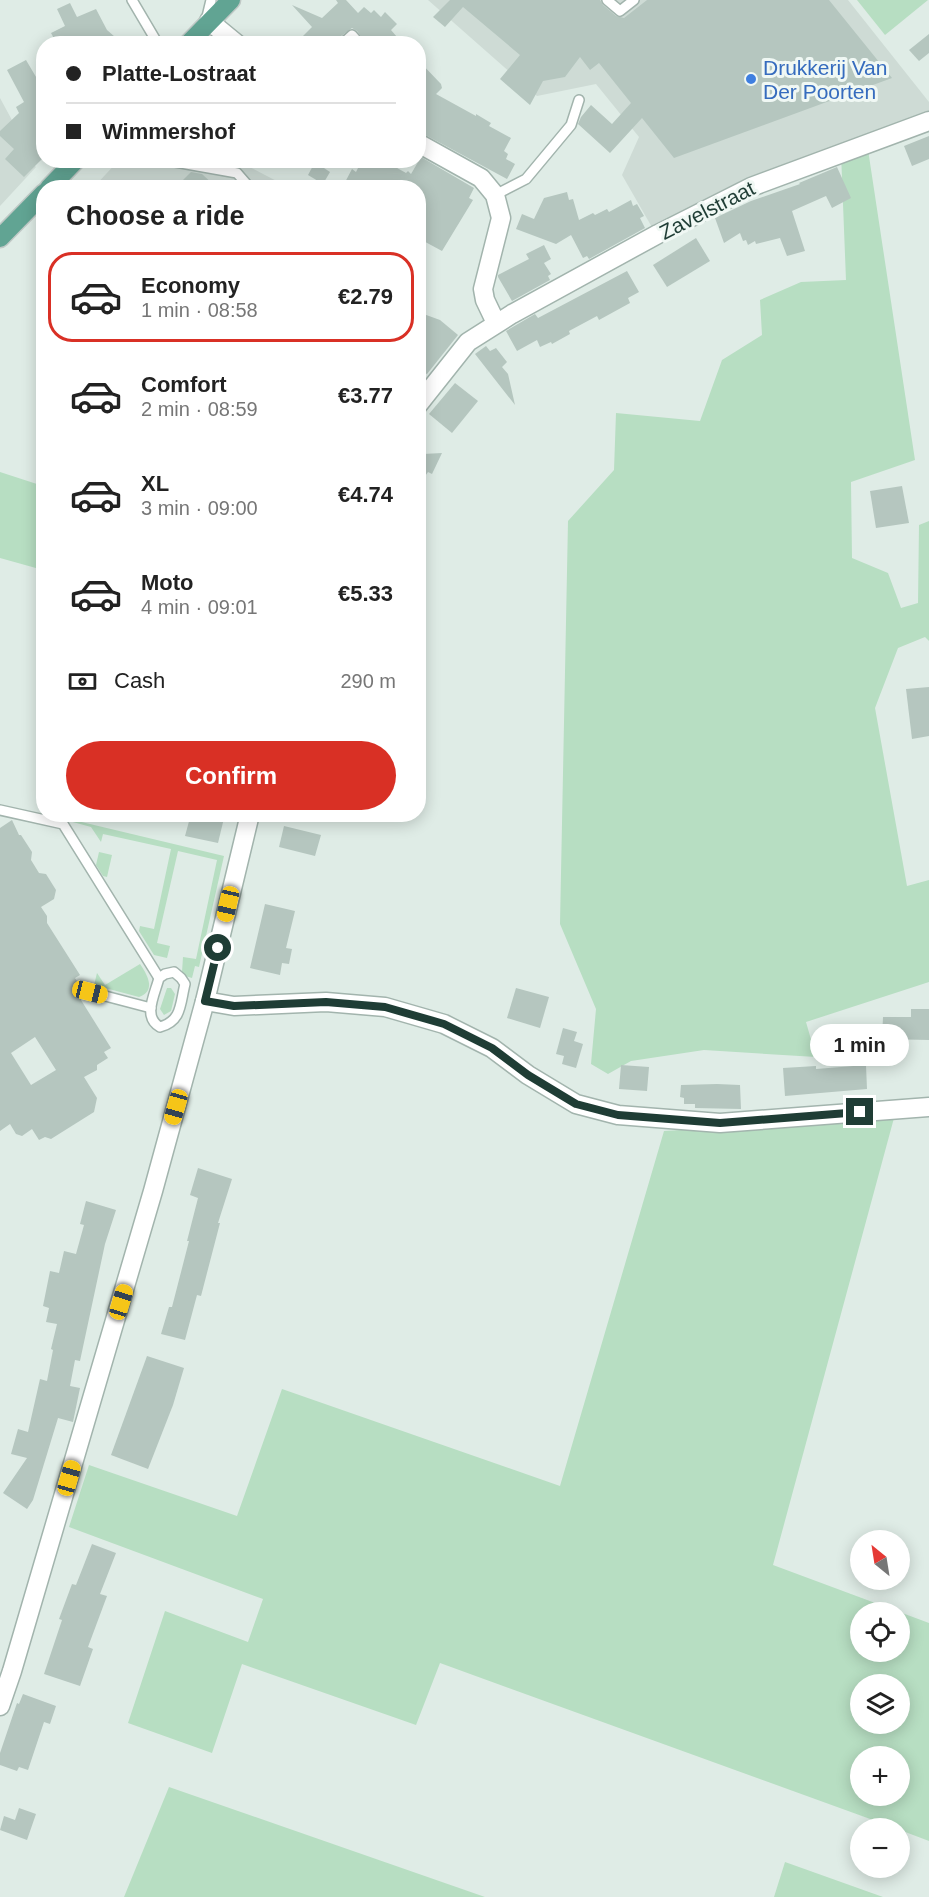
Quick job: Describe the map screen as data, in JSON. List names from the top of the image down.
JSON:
{
  "streets": {
    "street": ["Zavelstraat"]
  },
  "places": ["Drukkerij Van Der Poorten"],
  "north": "top left",
  "page": {
    "banner": ["Platte-Lostraat", "Wimmershof"],
    "heading": "Choose a ride",
    "list": [
      {
        "name": "Economy",
        "note": "1 min · 08:58",
        "value": "€2.79"
      },
      {
        "name": "Comfort",
        "note": "2 min · 08:59",
        "value": "€3.77"
      },
      {
        "name": "XL",
        "note": "3 min · 09:00",
        "value": "€4.74"
      },
      {
        "name": "Moto",
        "note": "4 min · 09:01",
        "value": "€5.33"
      }
    ],
    "pay": ["Cash", "290 m"],
    "buttons": "Confirm",
    "bubble": "1 min",
    "map_buttons": ["+", "−"]
  }
}
